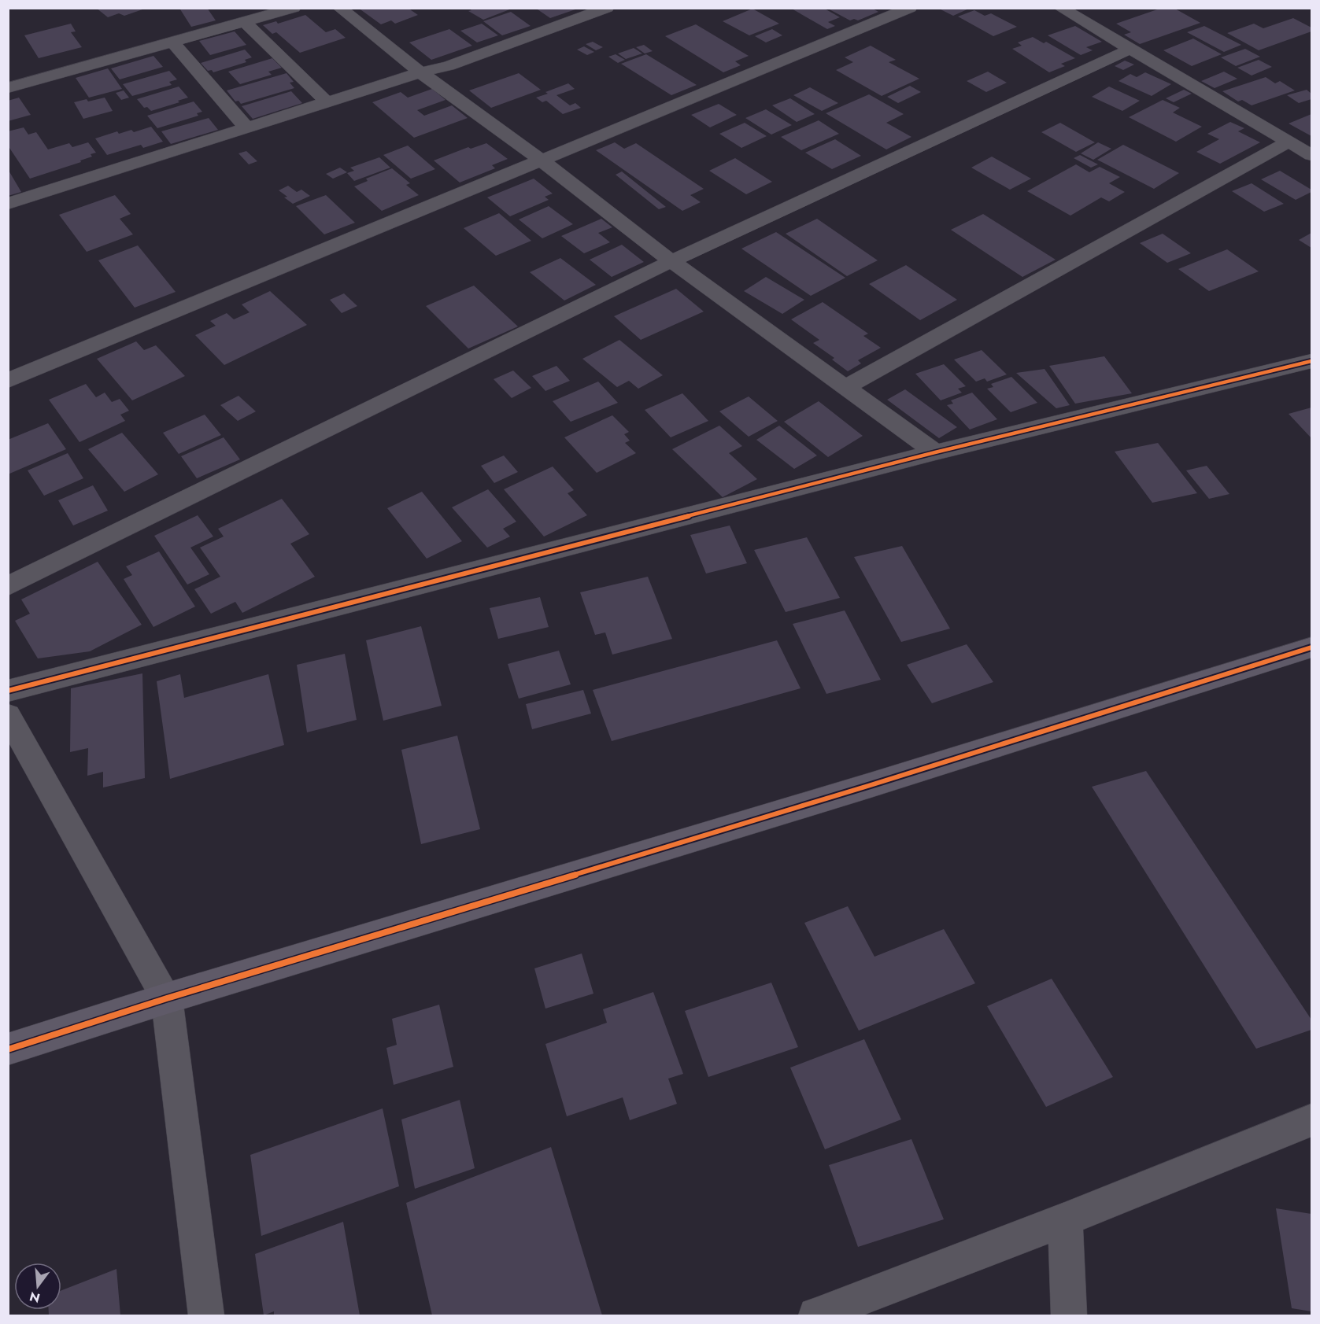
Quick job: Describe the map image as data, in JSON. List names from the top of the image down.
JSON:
{
  "north": "bottom"
}
